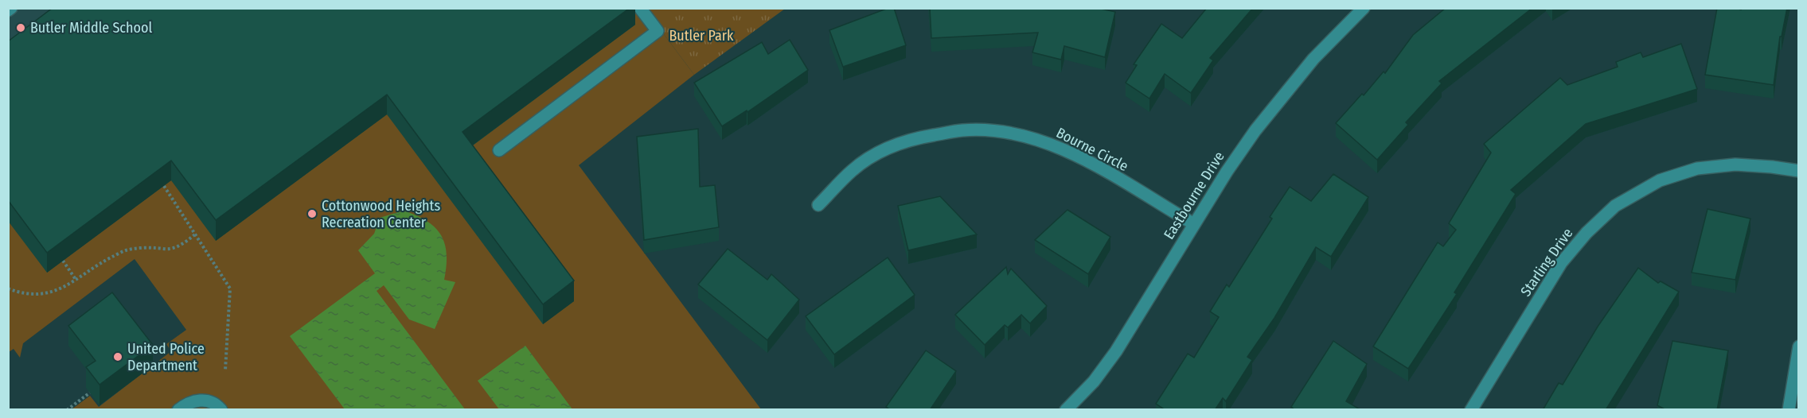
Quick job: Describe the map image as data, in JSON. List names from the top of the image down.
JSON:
{
  "streets": {
    "street": ["Bourne Circle", "Eastbourne Drive", "Starling Drive"]
  },
  "crossings": [
    ["Bourne Circle", "Eastbourne Drive"]
  ],
  "parks": ["Butler Park"],
  "places": ["Butler Middle School", "Cottonwood Heights Recreation Center", "United Police Department"]
}
